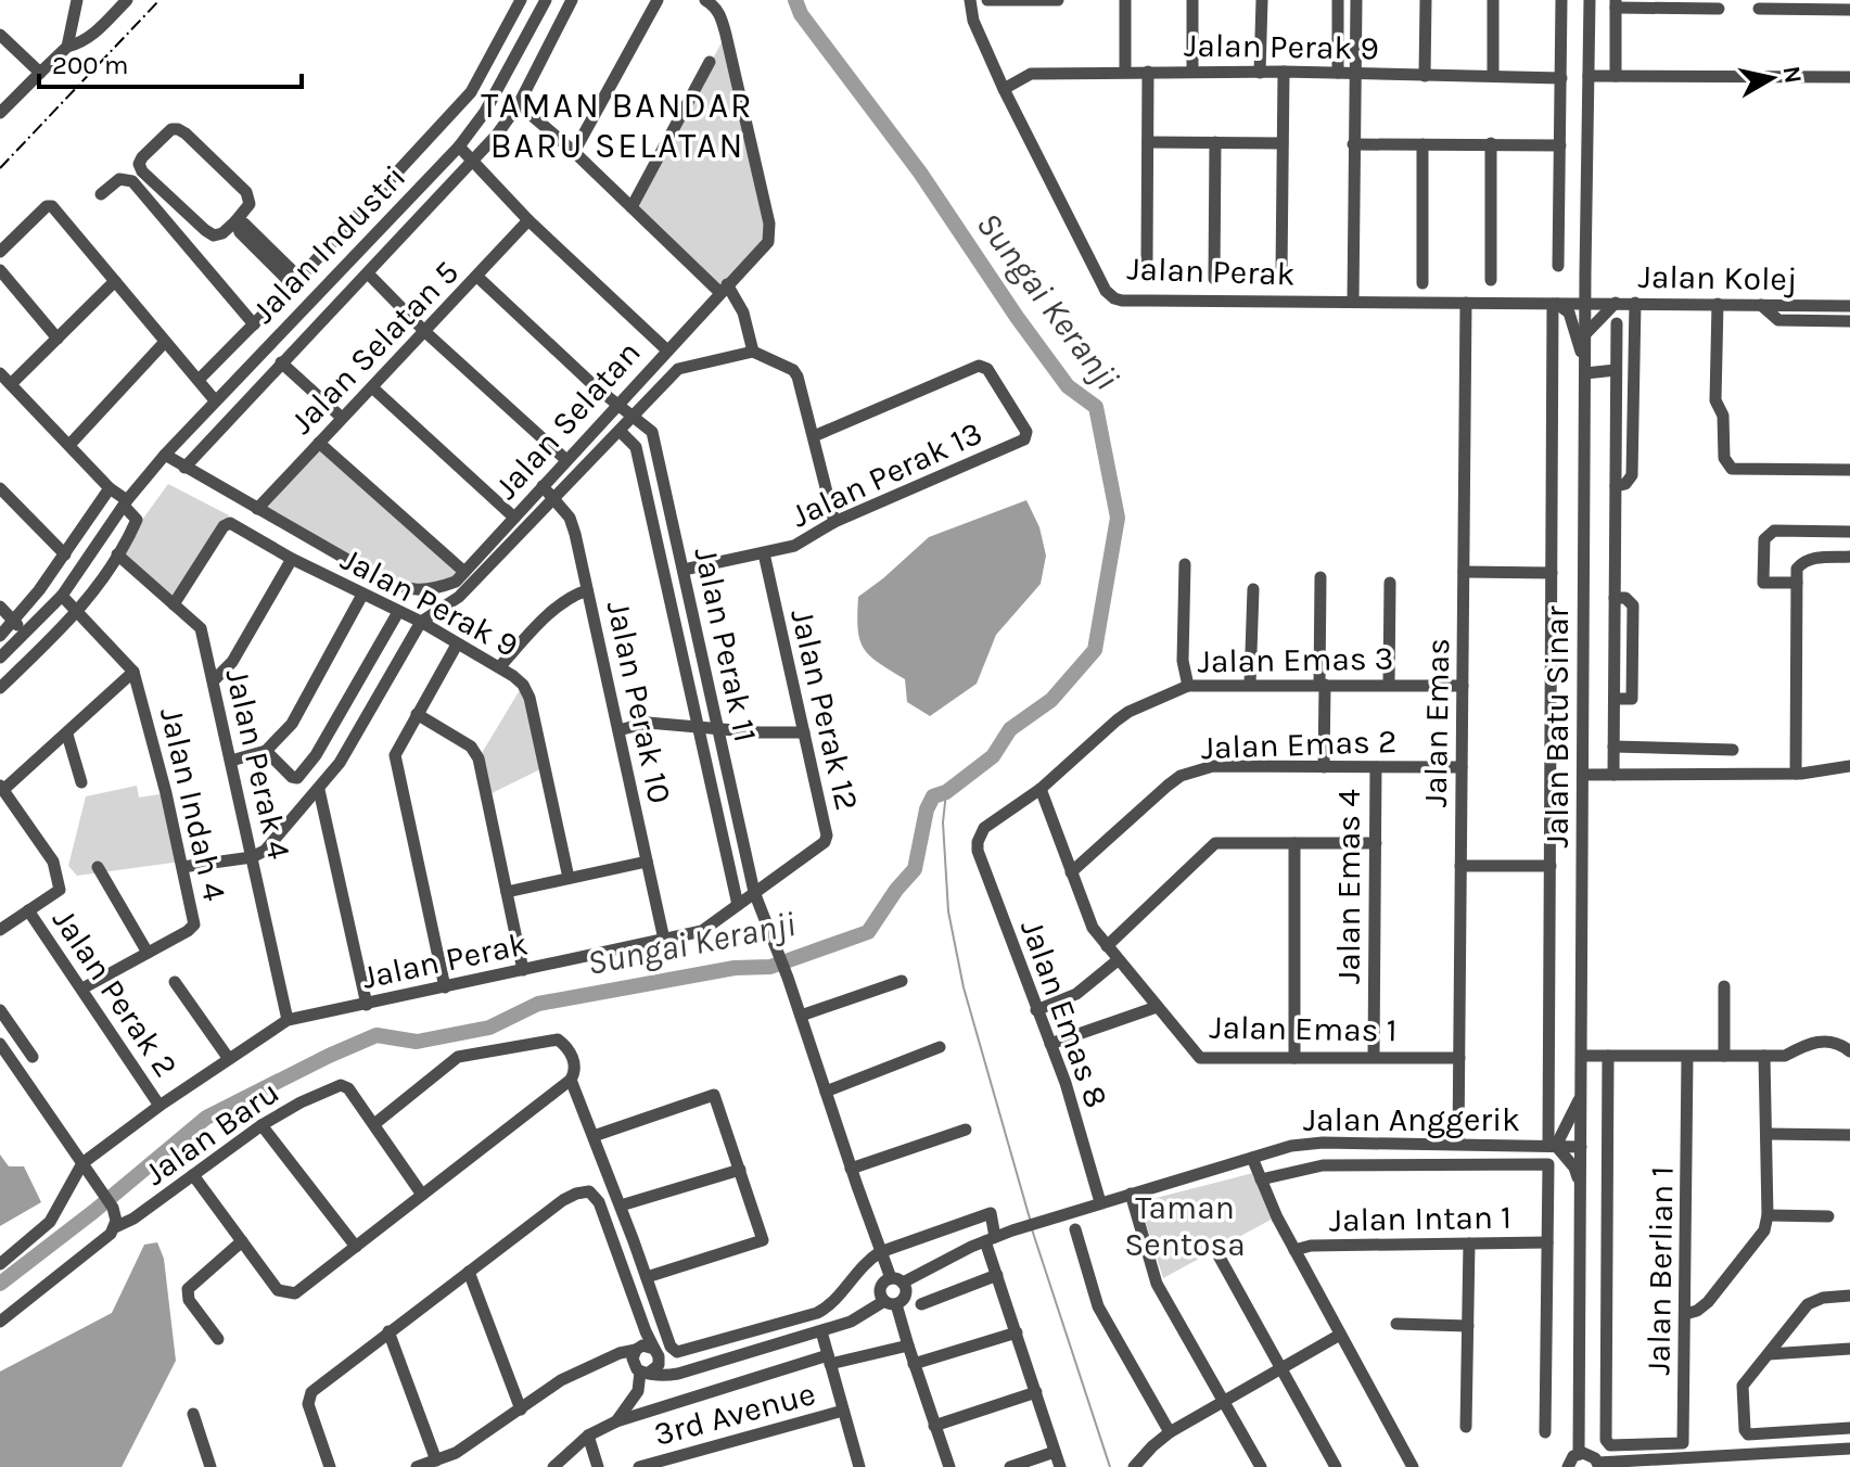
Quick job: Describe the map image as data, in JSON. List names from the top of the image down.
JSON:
{
  "streets": {
    "street": [
      "Jalan Perak 9",
      "Jalan Industri",
      "Jalan Perak",
      "Jalan Kolej",
      "Jalan Selatan 5",
      "Jalan Selatan",
      "Jalan Perak 13",
      "Jalan Perak 11",
      "Jalan Emas 3",
      "Jalan Perak 10",
      "Jalan Perak 12",
      "Jalan Emas",
      "Jalan Batu Sinar",
      "Jalan Emas 2",
      "Jalan Perak 4",
      "Jalan Indah 4",
      "Jalan Emas 4",
      "Jalan Perak 2",
      "Jalan Emas 8",
      "Jalan Emas 1",
      "Jalan Anggerik",
      "Jalan Baru",
      "Jalan Intan 1",
      "Jalan Berlian 1",
      "3rd Avenue"
    ]
  },
  "crossings": [
    ["Jalan Perak 9", "Jalan Perak"],
    ["Jalan Perak 9", "Jalan Perak 4"],
    ["Jalan Industri", "Jalan Selatan"],
    ["Jalan Industri", "Jalan Indah 4"],
    ["Jalan Perak", "Jalan Kolej"],
    ["Jalan Perak", "Jalan Perak 11"],
    ["Jalan Perak", "Jalan Perak 10"],
    ["Jalan Perak", "Jalan Perak 12"],
    ["Jalan Perak", "Jalan Emas"],
    ["Jalan Perak", "Jalan Batu Sinar"],
    ["Jalan Perak", "Jalan Perak 4"],
    ["Jalan Kolej", "Jalan Batu Sinar"],
    ["Jalan Selatan 5", "Jalan Selatan"],
    ["Jalan Selatan", "Jalan Perak 10"],
    ["Jalan Perak 13", "Jalan Perak 11"],
    ["Jalan Perak 13", "Jalan Perak 12"],
    ["Jalan Perak 11", "Jalan Perak 12"],
    ["Jalan Perak 11", "Jalan Anggerik"],
    ["Jalan Emas 3", "Jalan Emas"],
    ["Jalan Emas 3", "Jalan Emas 8"],
    ["Jalan Emas 3", "Jalan Emas 1"],
    ["Jalan Emas", "Jalan Emas 2"],
    ["Jalan Emas", "Jalan Emas 1"],
    ["Jalan Emas", "Jalan Anggerik"],
    ["Jalan Batu Sinar", "Jalan Anggerik"],
    ["Jalan Emas 2", "Jalan Emas 4"],
    ["Jalan Emas 2", "Jalan Emas 1"],
    ["Jalan Indah 4", "Jalan Perak 2"],
    ["Jalan Emas 4", "Jalan Emas 1"],
    ["Jalan Emas 8", "Jalan Anggerik"]
  ],
  "districts": ["TAMAN BANDAR BARU SELATAN"],
  "water": ["Sungai Keranji"],
  "parks": ["Taman Sentosa"],
  "scale_bar": "200 m",
  "north": "right"
}
